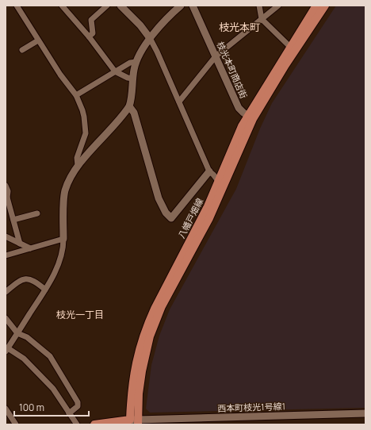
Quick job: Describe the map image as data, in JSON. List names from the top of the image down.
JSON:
{
  "streets": {
    "main road": ["八幡戸畑線"],
    "street": ["枝光本町商店街", "西本町枝光1号線1"]
  },
  "crossings": [
    ["枝光本町商店街", "八幡戸畑線"],
    ["八幡戸畑線", "西本町枝光1号線1"]
  ],
  "districts": ["枝光本町", "枝光一丁目"],
  "scale_bar": "100 m"
}
